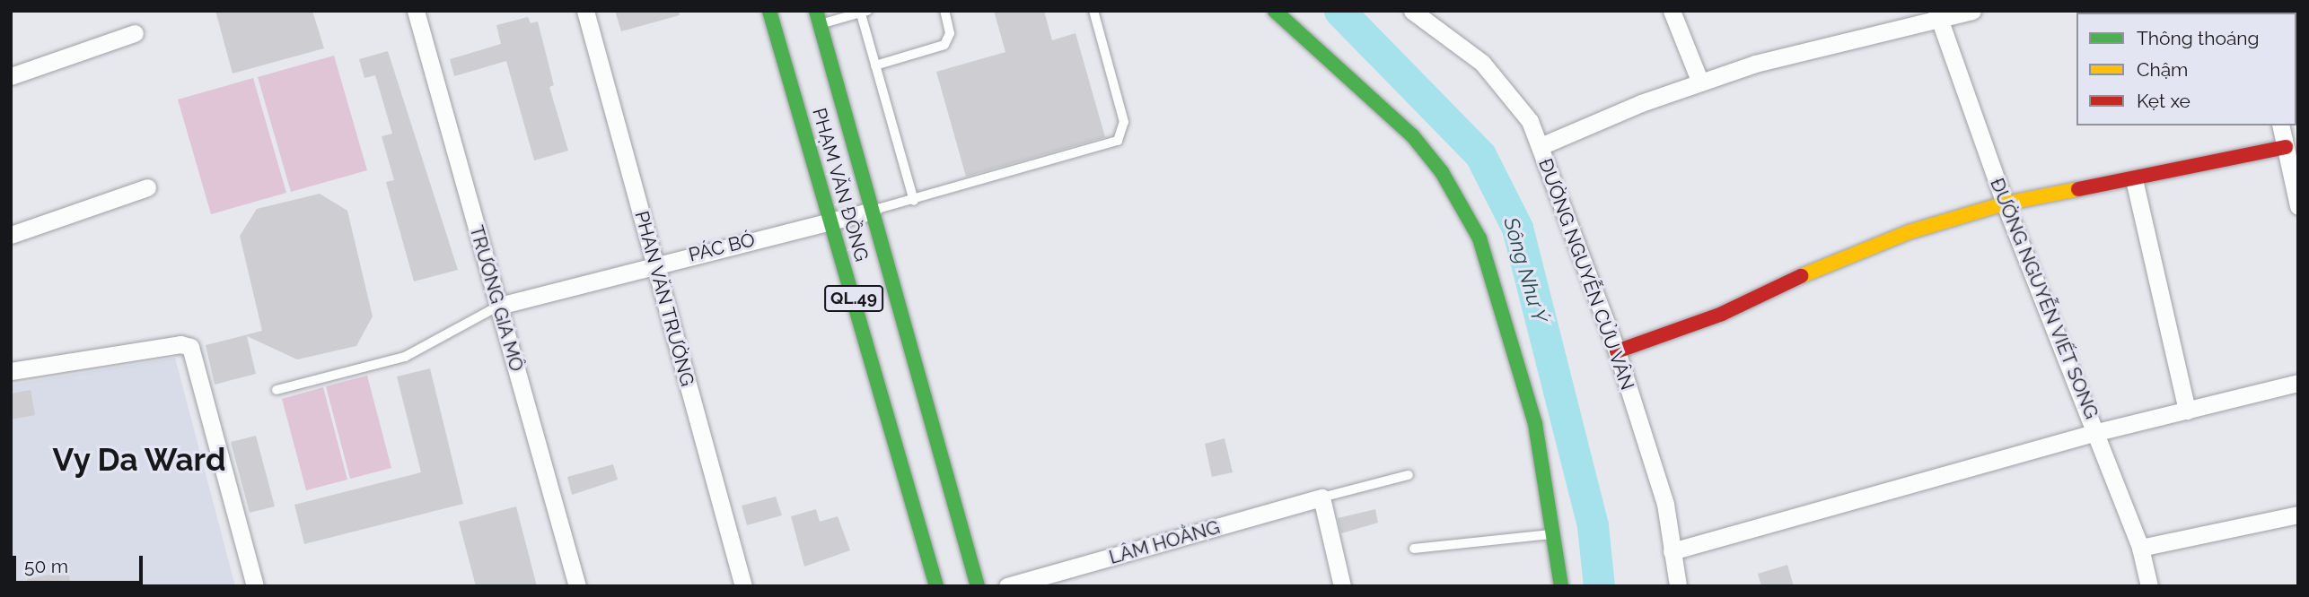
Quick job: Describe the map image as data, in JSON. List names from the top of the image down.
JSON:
{
  "streets": {
    "street": [
      "PHẠM VĂN ĐỒNG",
      "PÁC BÓ",
      "ĐƯỜNG NGUYỄN CỬU VÂN",
      "TRƯƠNG GIA MÔ",
      "PHAN VĂN TRƯỜNG",
      "QL.49",
      "ĐƯỜNG NGUYỄN VIẾT SONG",
      "LÂM HOẰNG"
    ]
  },
  "crossings": [
    ["PHẠM VĂN ĐỒNG", "PÁC BÓ"],
    ["PÁC BÓ", "TRƯƠNG GIA MÔ"],
    ["PÁC BÓ", "PHAN VĂN TRƯỜNG"]
  ],
  "districts": ["Vy Da Ward"],
  "water": ["Sông Như Ý"],
  "legend": ["Thông thoáng", "Chậm", "Kẹt xe"],
  "scale_bar": "50 m"
}
